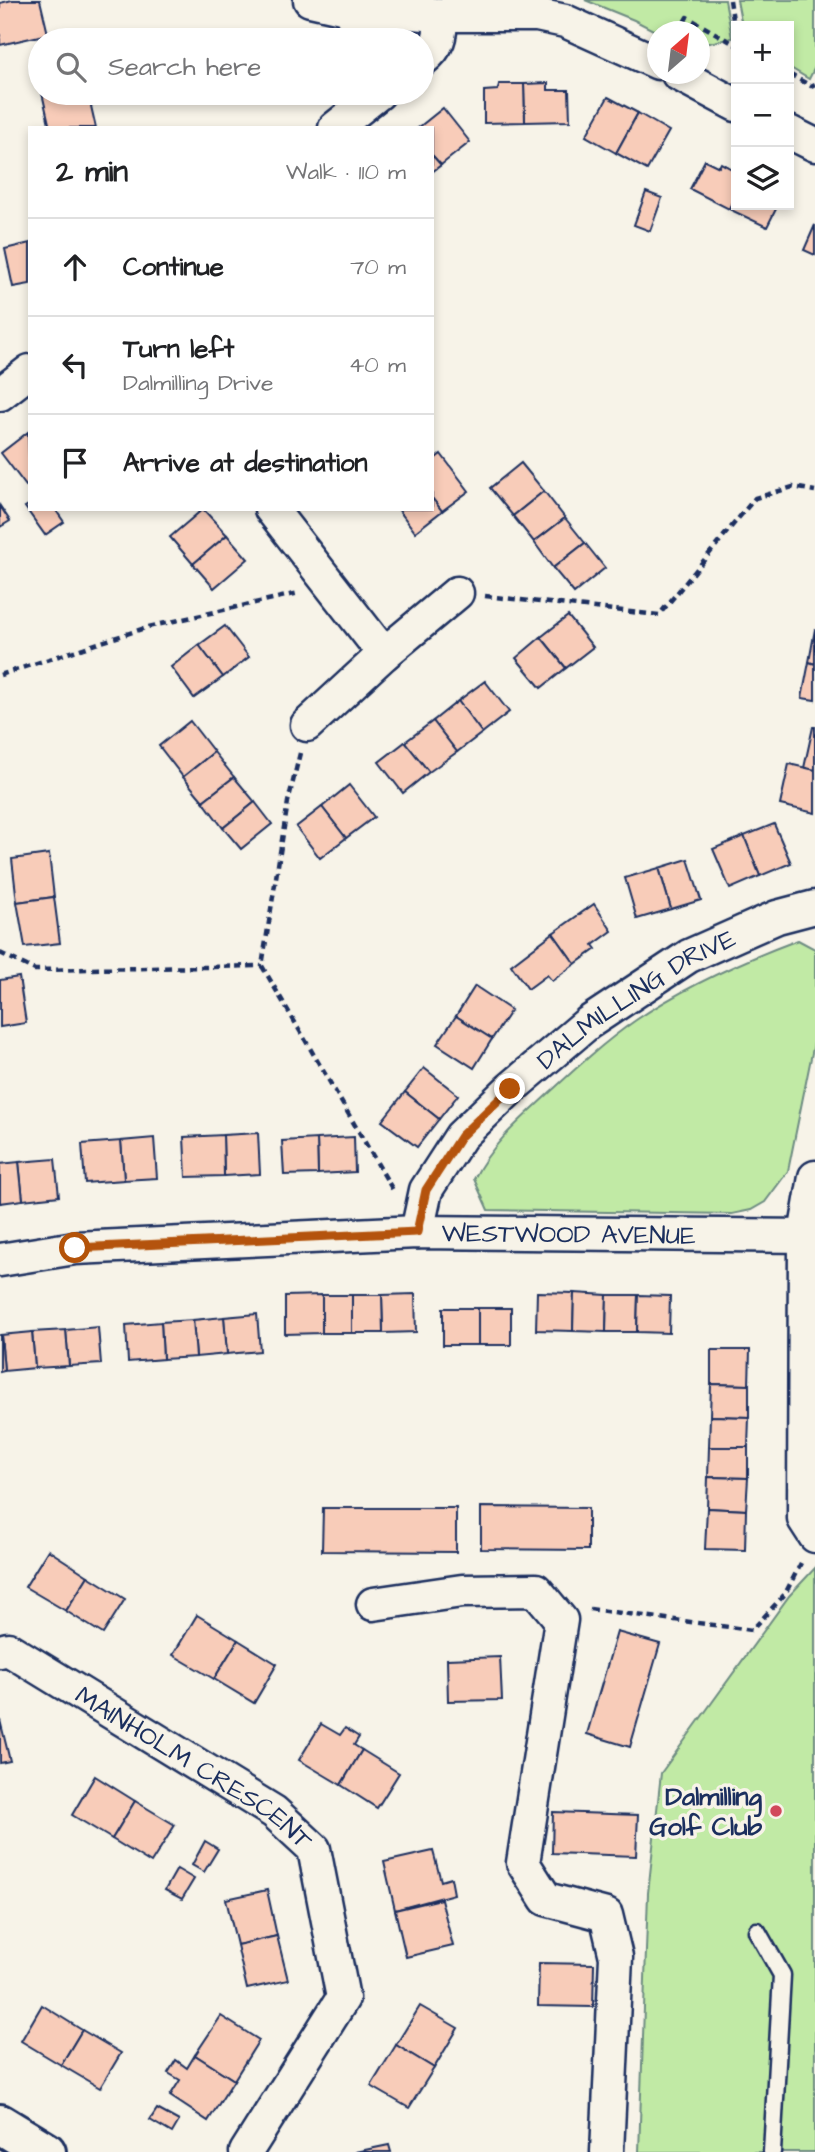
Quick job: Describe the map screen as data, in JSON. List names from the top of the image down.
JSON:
{
  "streets": {
    "street": ["DALMILLING DRIVE", "WESTWOOD AVENUE", "MAINHOLM CRESCENT"]
  },
  "crossings": [
    ["DALMILLING DRIVE", "WESTWOOD AVENUE"]
  ],
  "places": ["Dalmilling Golf Club"],
  "north": "top right",
  "page": {
    "map_buttons": ["+", "−"],
    "search": "Search here",
    "heading": ["2 min", "Walk · 110 m"],
    "list": [
      ["Continue", "70 m"],
      ["Turn left", "Dalmilling Drive", "40 m"],
      "Arrive at destination"
    ]
  }
}
